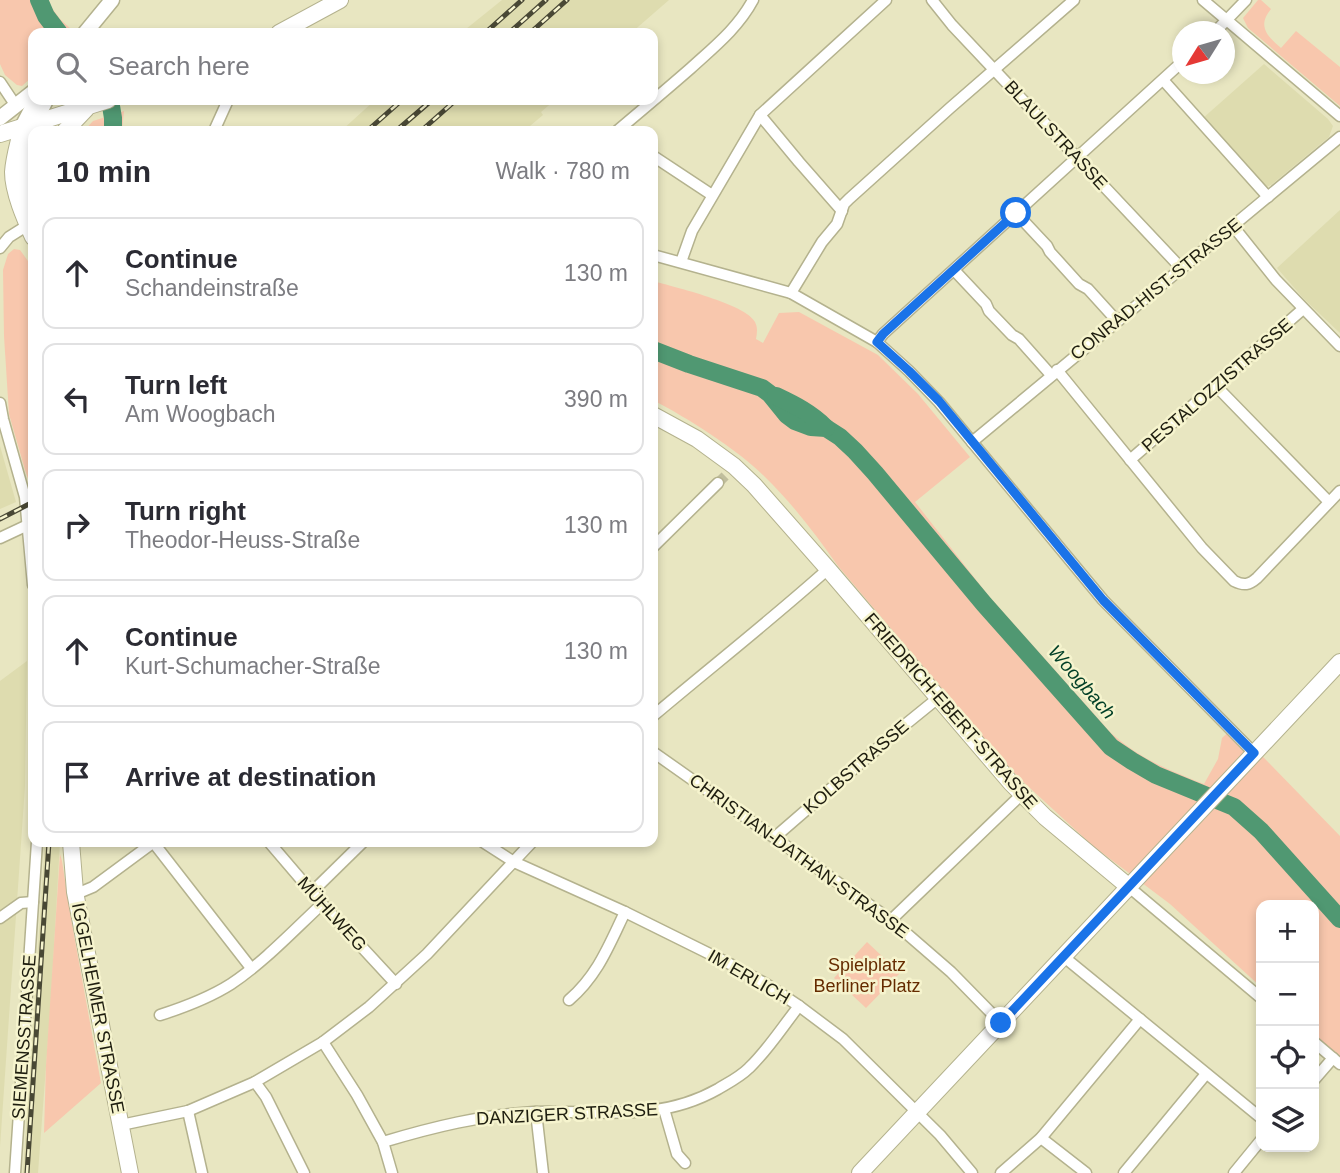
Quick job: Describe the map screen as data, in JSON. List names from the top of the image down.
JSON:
{
  "streets": {
    "main road": ["FRIEDRICH-EBERT-STRASSE", "IGGELHEIMER STRASSE"],
    "street": [
      "BLAULSTRASSE",
      "CONRAD-HIST-STRASSE",
      "PESTALOZZISTRASSE",
      "KOLBSTRASSE",
      "CHRISTIAN-DATHAN-STRASSE",
      "MÜHLWEG",
      "IM ERLICH",
      "SIEMENSSTRASSE",
      "DANZIGER STRASSE"
    ]
  },
  "crossings": [
    ["BLAULSTRASSE", "CONRAD-HIST-STRASSE"],
    ["FRIEDRICH-EBERT-STRASSE", "KOLBSTRASSE"],
    ["KOLBSTRASSE", "CHRISTIAN-DATHAN-STRASSE"],
    ["IM ERLICH", "DANZIGER STRASSE"]
  ],
  "water": ["Woogbach"],
  "parks": ["Spielplatz Berliner Platz"],
  "north": "bottom left",
  "page": {
    "search": "Search here",
    "heading": ["10 min", "Walk · 780 m"],
    "list": [
      ["Continue", "Schandeinstraße", "130 m"],
      ["Turn left", "Am Woogbach", "390 m"],
      ["Turn right", "Theodor-Heuss-Straße", "130 m"],
      ["Continue", "Kurt-Schumacher-Straße", "130 m"],
      "Arrive at destination"
    ],
    "map_buttons": ["+", "−"]
  }
}
